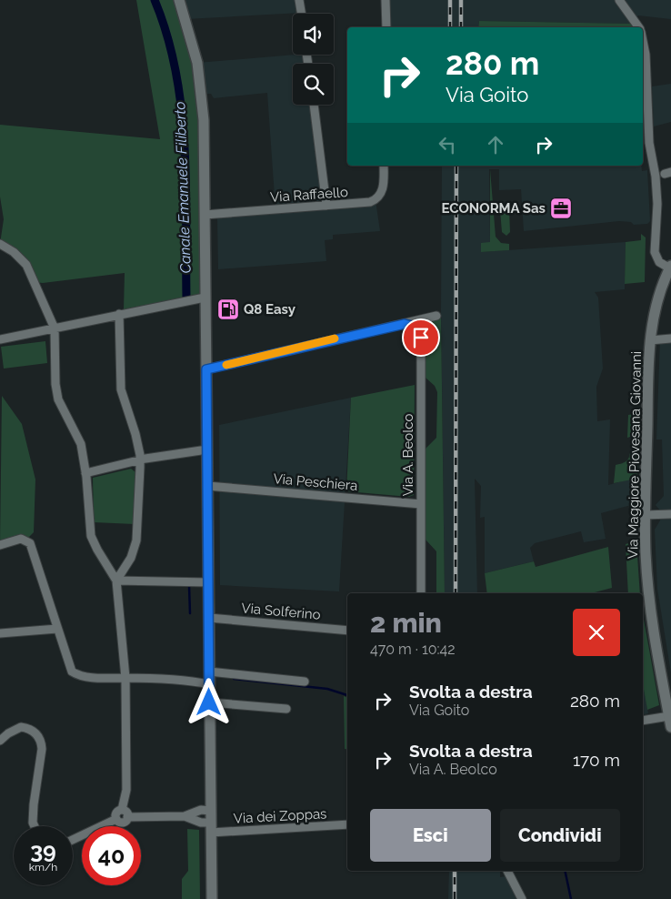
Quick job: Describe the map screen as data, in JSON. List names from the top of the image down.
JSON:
{
  "streets": {
    "street": [
      "Via Raffaello",
      "Via A. Beolco",
      "Via Maggiore Piovesana Giovanni",
      "Via Peschiera",
      "Via Solferino",
      "Via dei Zoppas"
    ]
  },
  "crossings": [
    ["Via A. Beolco", "Via Peschiera"]
  ],
  "water": ["Canale Emanuele Filiberto"],
  "places": {
    "office": ["ECONORMA Sas"],
    "fuel station": ["Q8 Easy"]
  },
  "page": {
    "turn": ["280 m", "Via Goito"],
    "heading": ["2 min", "470 m · 10:42"],
    "list": [
      {
        "name": "Svolta a destra",
        "note": "Via Goito",
        "value": "280 m"
      },
      {
        "name": "Svolta a destra",
        "note": "Via A. Beolco",
        "value": "170 m"
      }
    ],
    "buttons": ["Esci", "Condividi"],
    "speed": "39 km/h",
    "limit": "40"
  }
}
